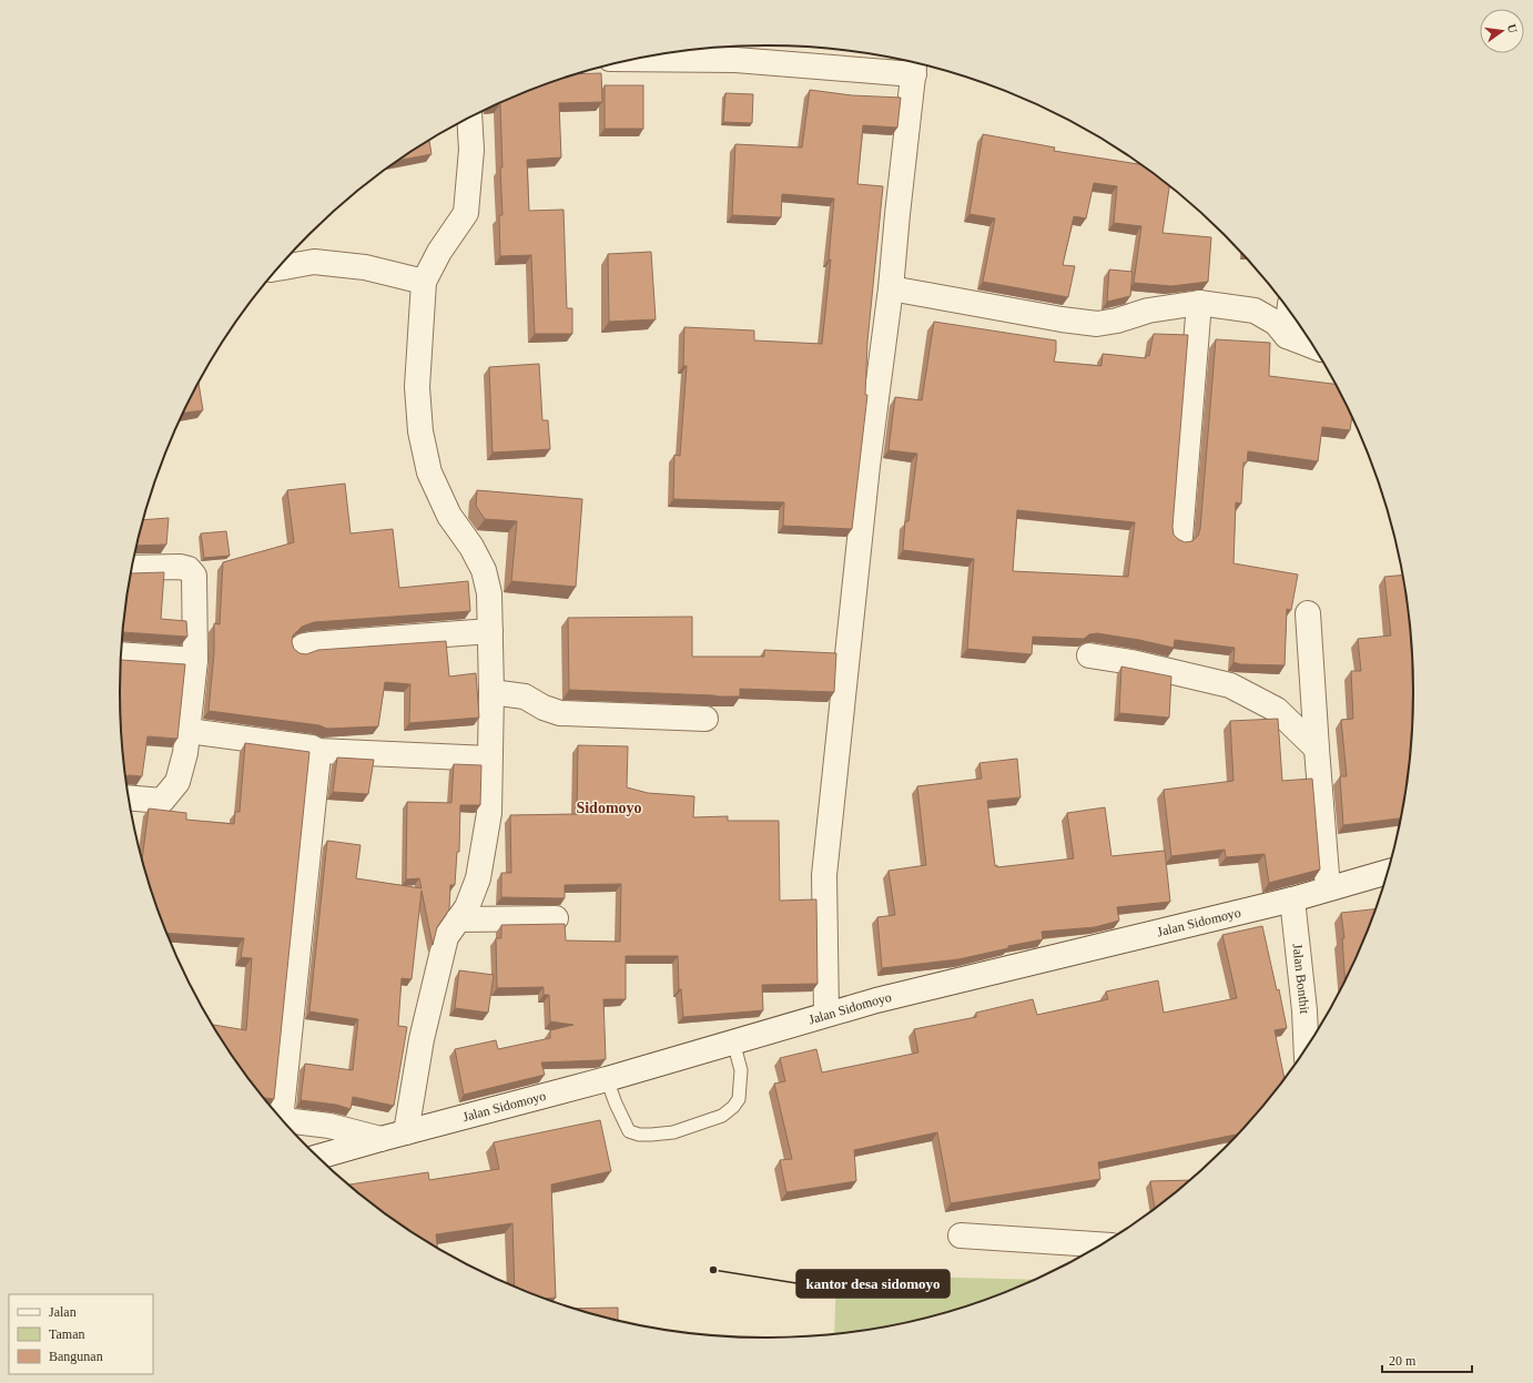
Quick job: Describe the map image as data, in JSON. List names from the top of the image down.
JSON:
{
  "streets": {
    "street": ["Jalan Sidomoyo", "Jalan Bonthit"]
  },
  "crossings": [
    ["Jalan Sidomoyo", "Jalan Bonthit"]
  ],
  "districts": ["Sidomoyo"],
  "places": ["kantor desa sidomoyo"],
  "legend": ["Jalan", "Taman", "Bangunan"],
  "scale_bar": "20 m",
  "north": "right"
}
